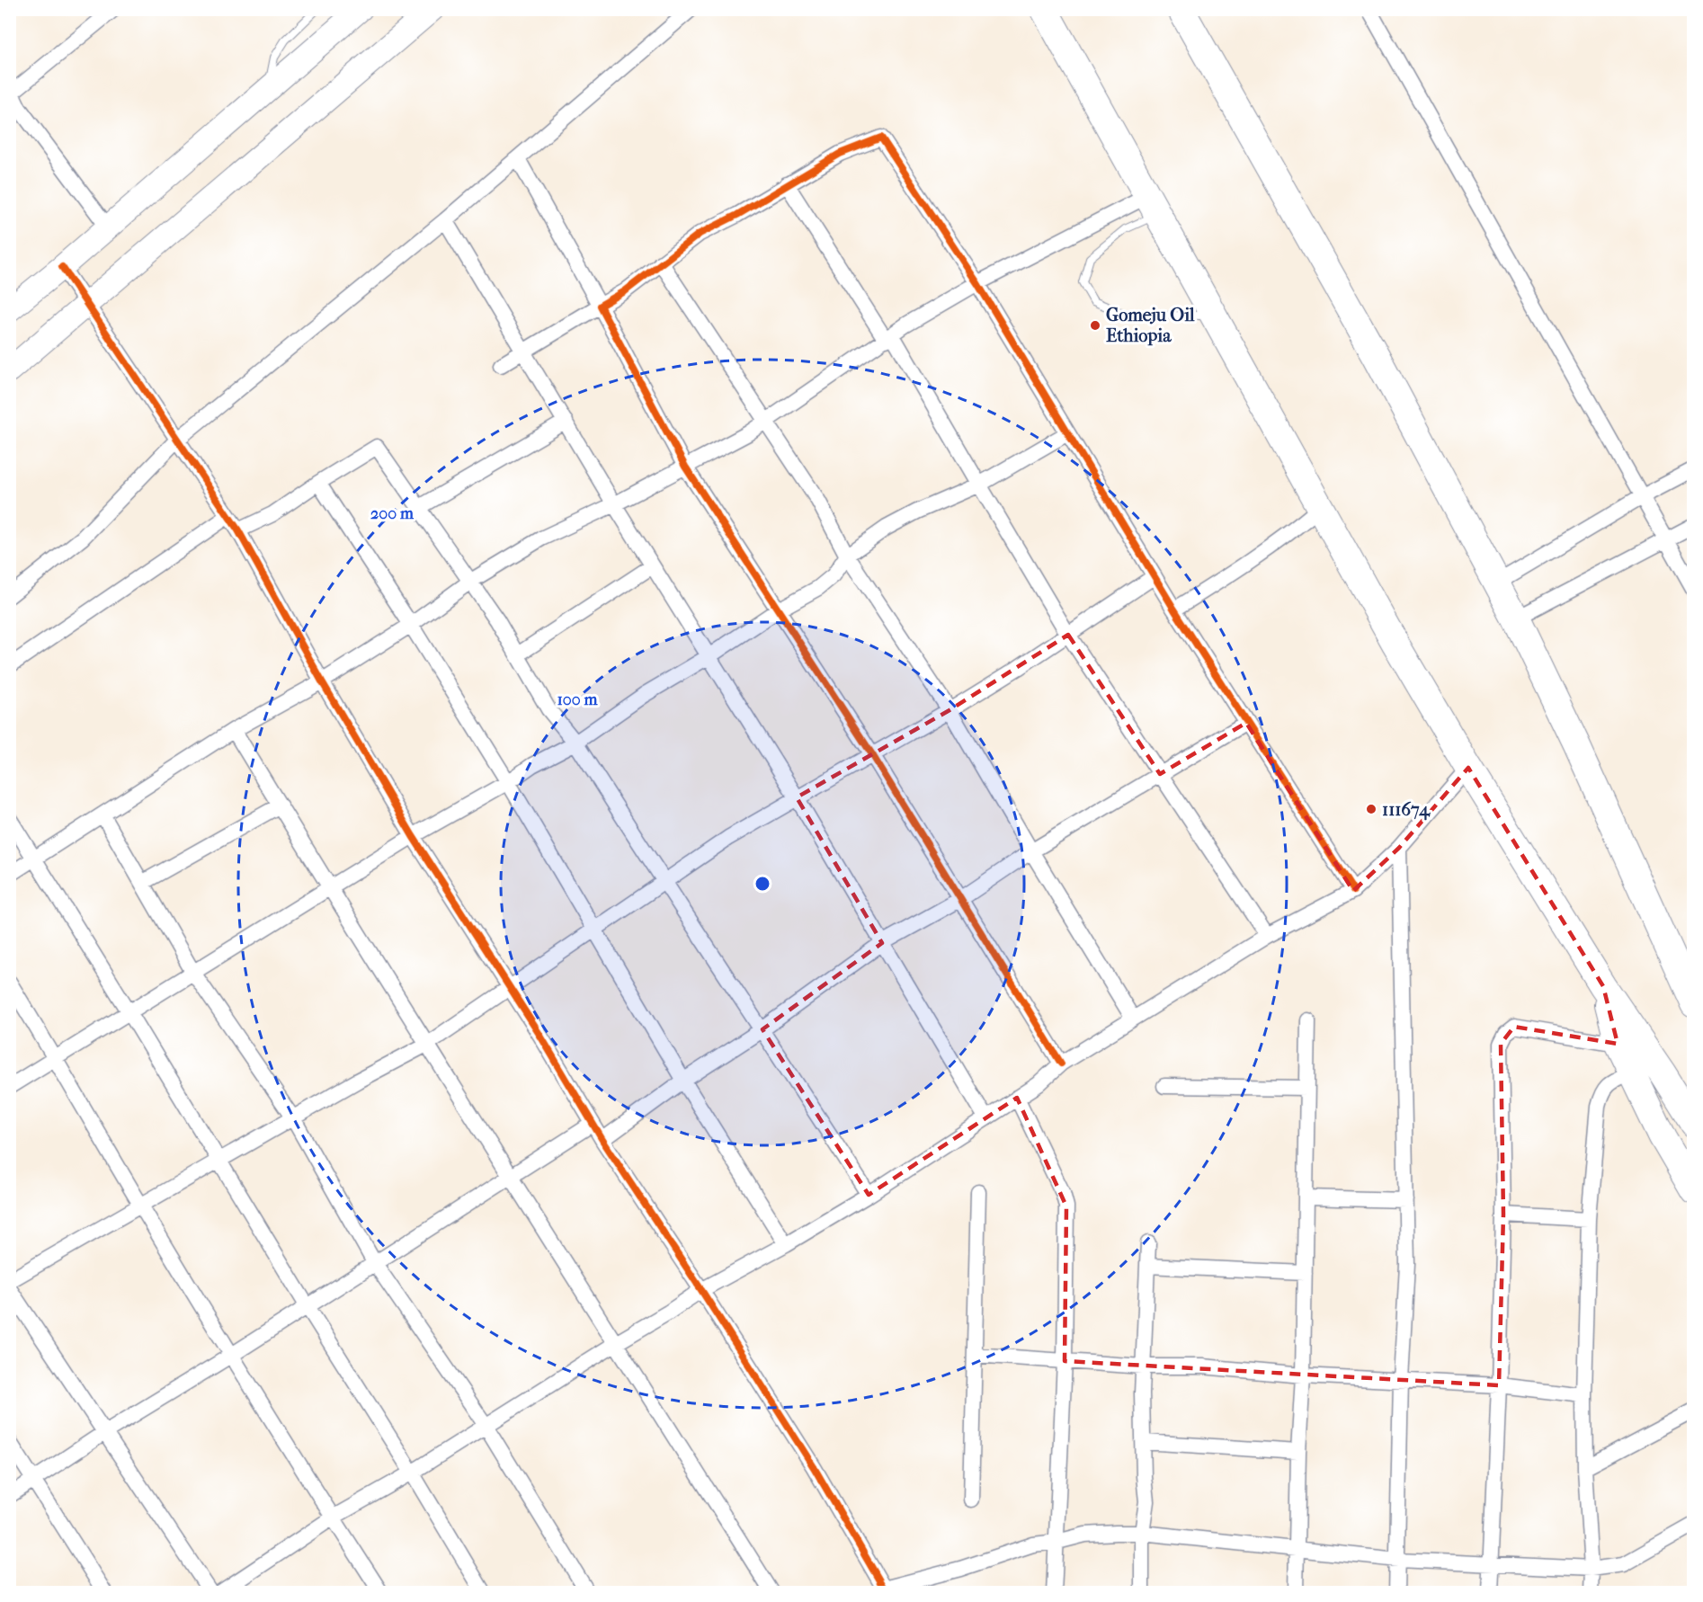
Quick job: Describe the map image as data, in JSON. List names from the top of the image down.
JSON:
{
  "places": ["Gomeju Oil Ethiopia", "111674"],
  "rings": ["200 m", "100 m"]
}
